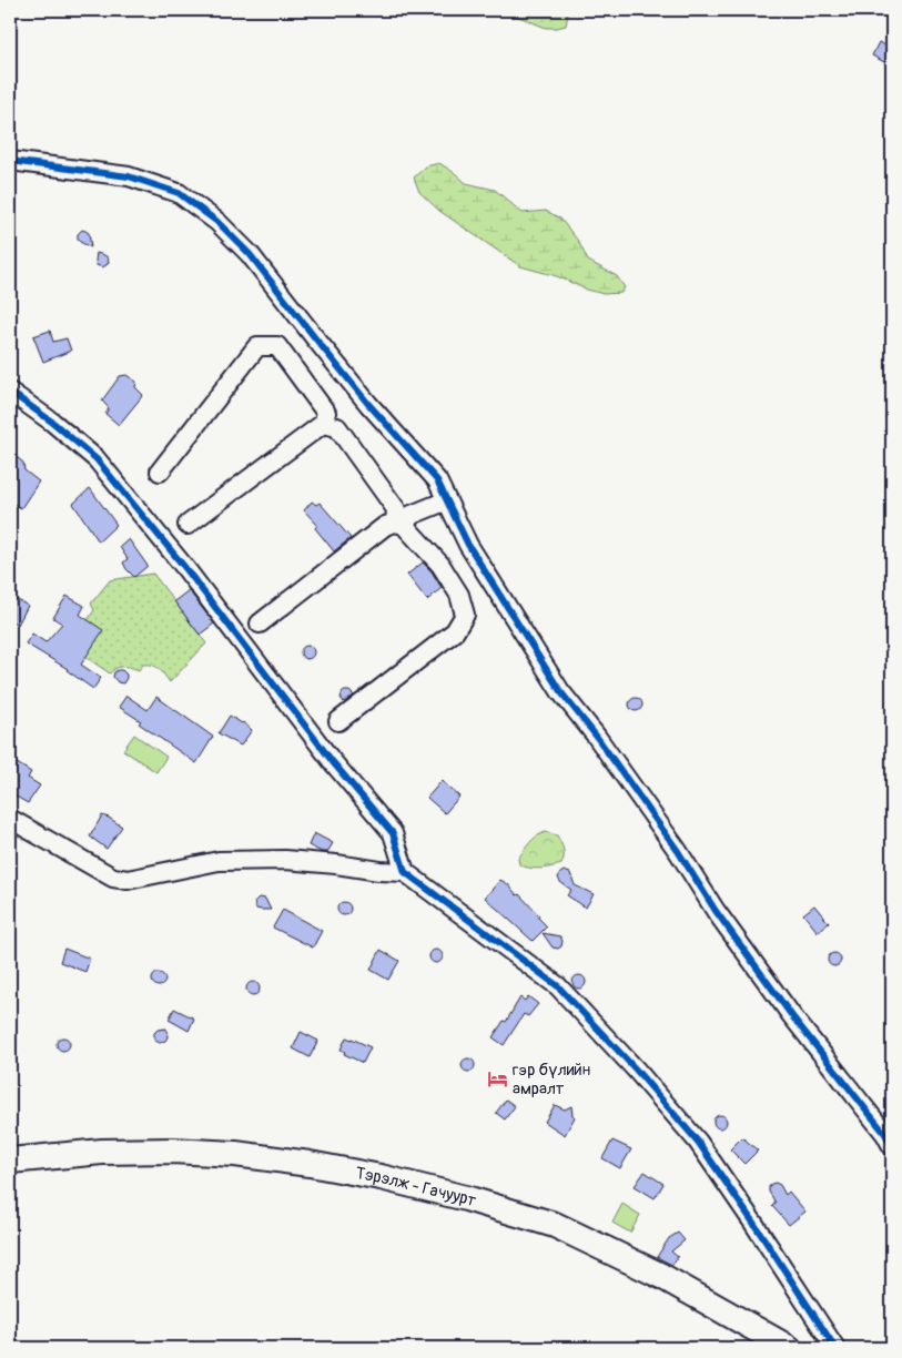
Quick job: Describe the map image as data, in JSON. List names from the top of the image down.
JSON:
{
  "streets": {
    "main road": ["Тэрэлж - Гачуурт"]
  },
  "places": {
    "hotel": ["гэр бүлийн амралт"]
  }
}
